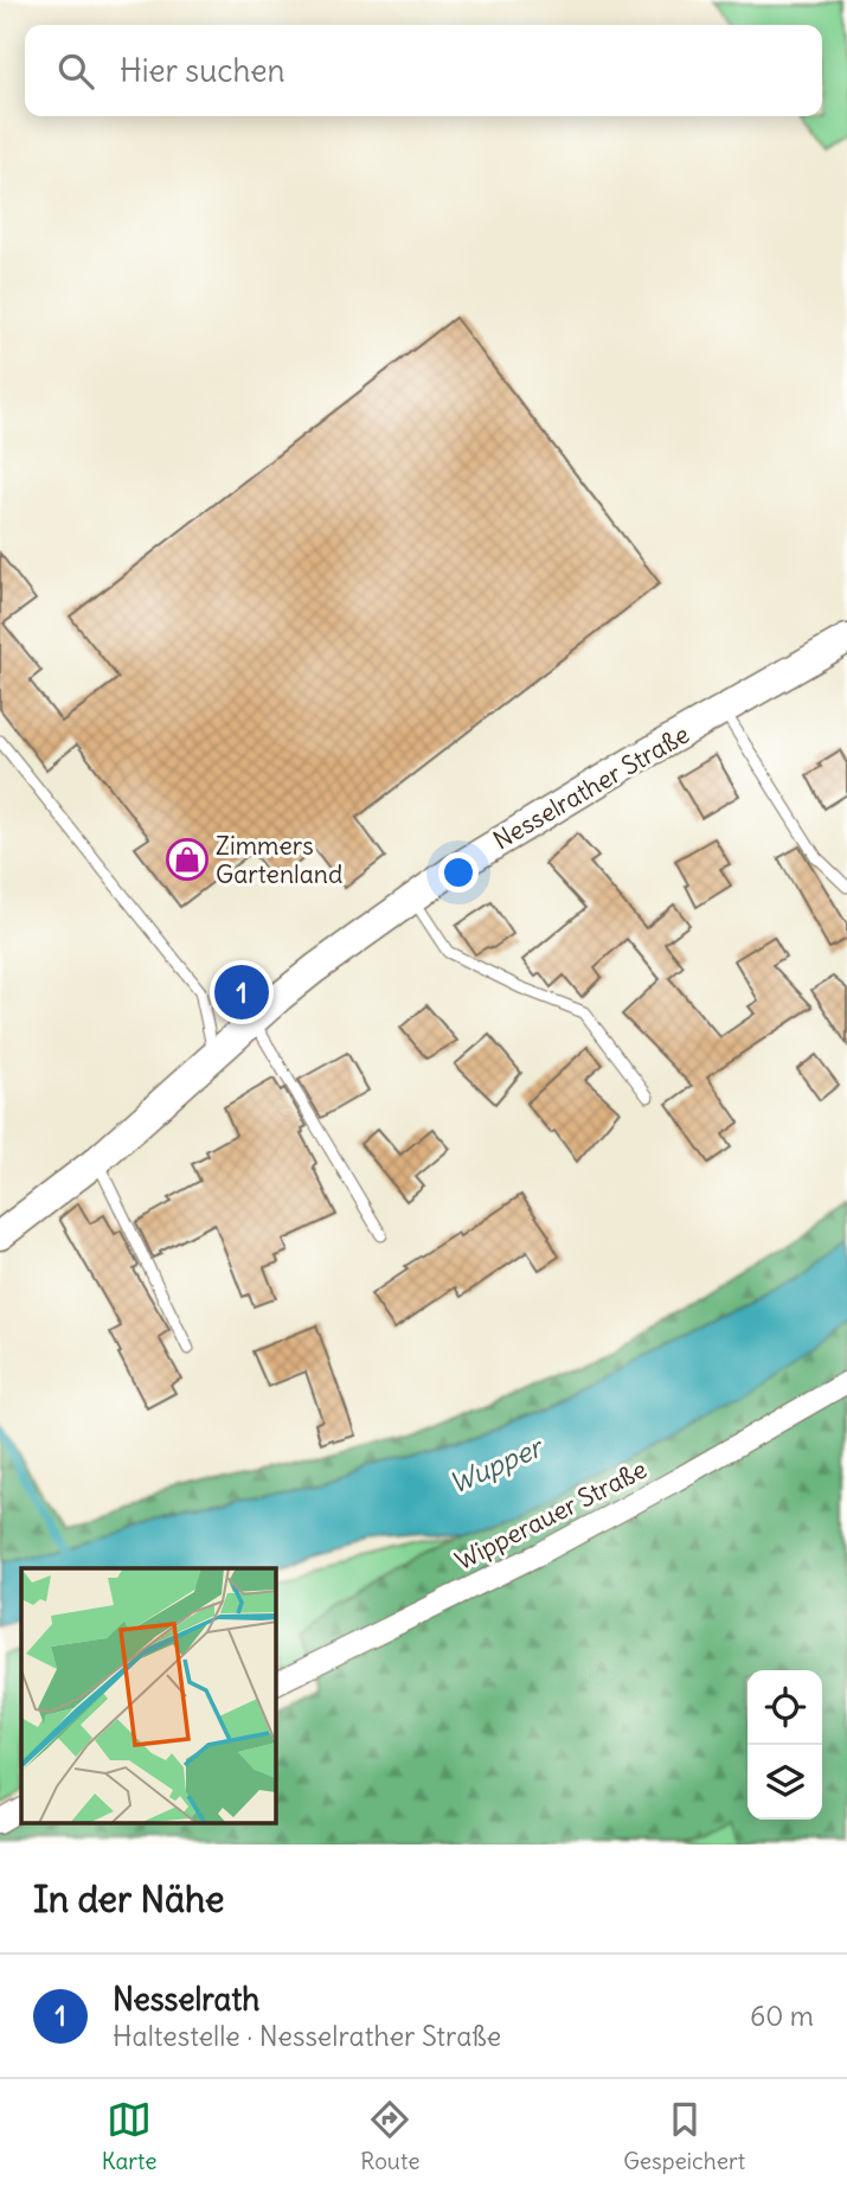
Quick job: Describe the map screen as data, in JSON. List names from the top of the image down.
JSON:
{
  "streets": {
    "main road": ["Nesselrather Straße"],
    "street": ["Wipperauer Straße"]
  },
  "water": ["Wupper"],
  "places": {
    "shop": ["Zimmers Gartenland"]
  },
  "page": {
    "search": "Hier suchen",
    "pins": "1",
    "heading": "In der Nähe",
    "list": [
      {
        "mark": "1",
        "name": "Nesselrath",
        "note": "Haltestelle · Nesselrather Straße",
        "value": "60 m"
      }
    ],
    "nav": ["Karte", "Route", "Gespeichert"]
  }
}
